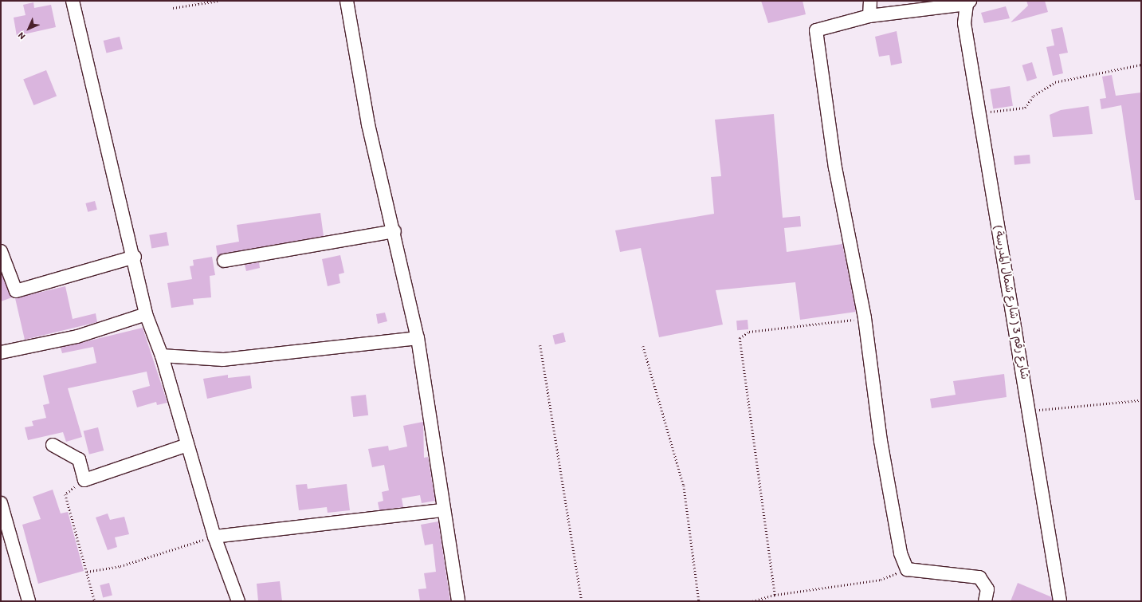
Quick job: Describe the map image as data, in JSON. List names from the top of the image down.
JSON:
{
  "streets": {
    "street": ["شارع رقم 3 ( شارع شمال المدرسة )"]
  },
  "north": "bottom left"
}
